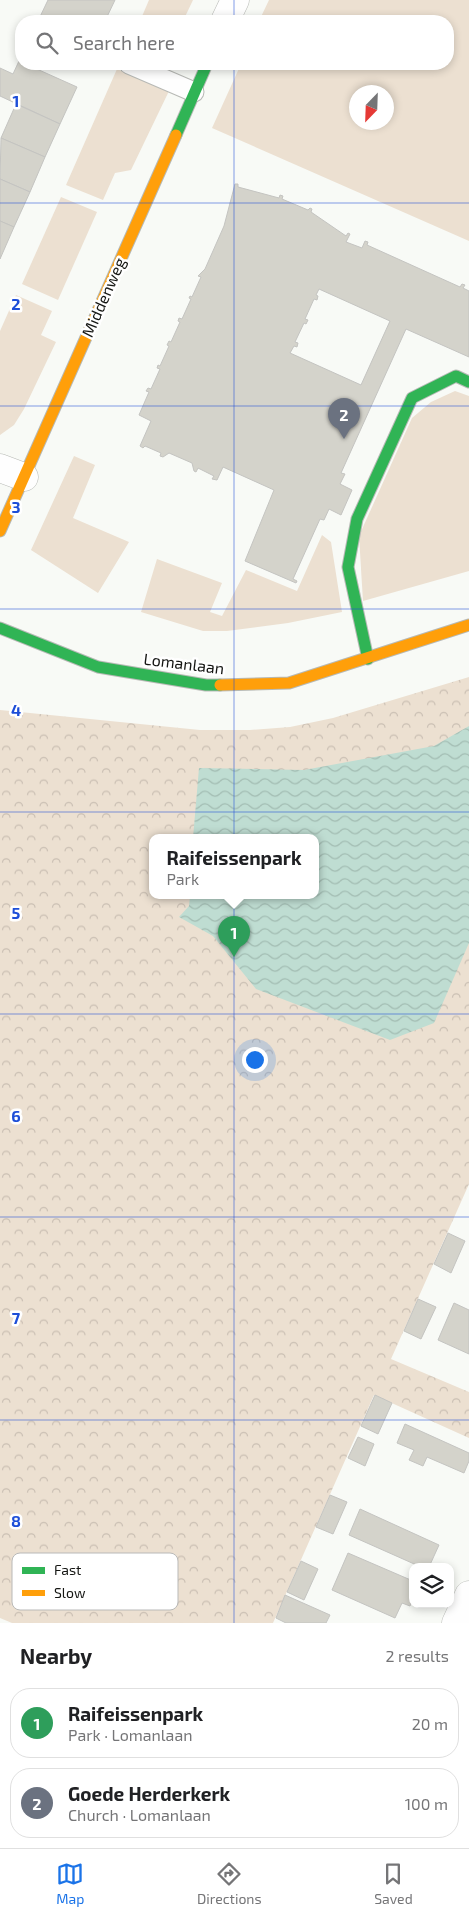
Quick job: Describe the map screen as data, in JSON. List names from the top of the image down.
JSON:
{
  "streets": {
    "street": ["Middenweg", "Lomanlaan"]
  },
  "legend": ["Fast", "Slow"],
  "north": "bottom left",
  "page": {
    "search": "Search here",
    "pins": ["2", "1"],
    "popup": ["Raifeissenpark", "Park"],
    "heading": ["Nearby", "2 results"],
    "list": [
      {
        "mark": "1",
        "name": "Raifeissenpark",
        "note": "Park · Lomanlaan",
        "value": "20 m"
      },
      {
        "mark": "2",
        "name": "Goede Herderkerk",
        "note": "Church · Lomanlaan",
        "value": "100 m"
      }
    ],
    "nav": ["Map", "Directions", "Saved"]
  },
  "grid": {
    "rows": [
      "1",
      "2",
      "3",
      "4",
      "5",
      "6",
      "7",
      "8"
    ]
  }
}
